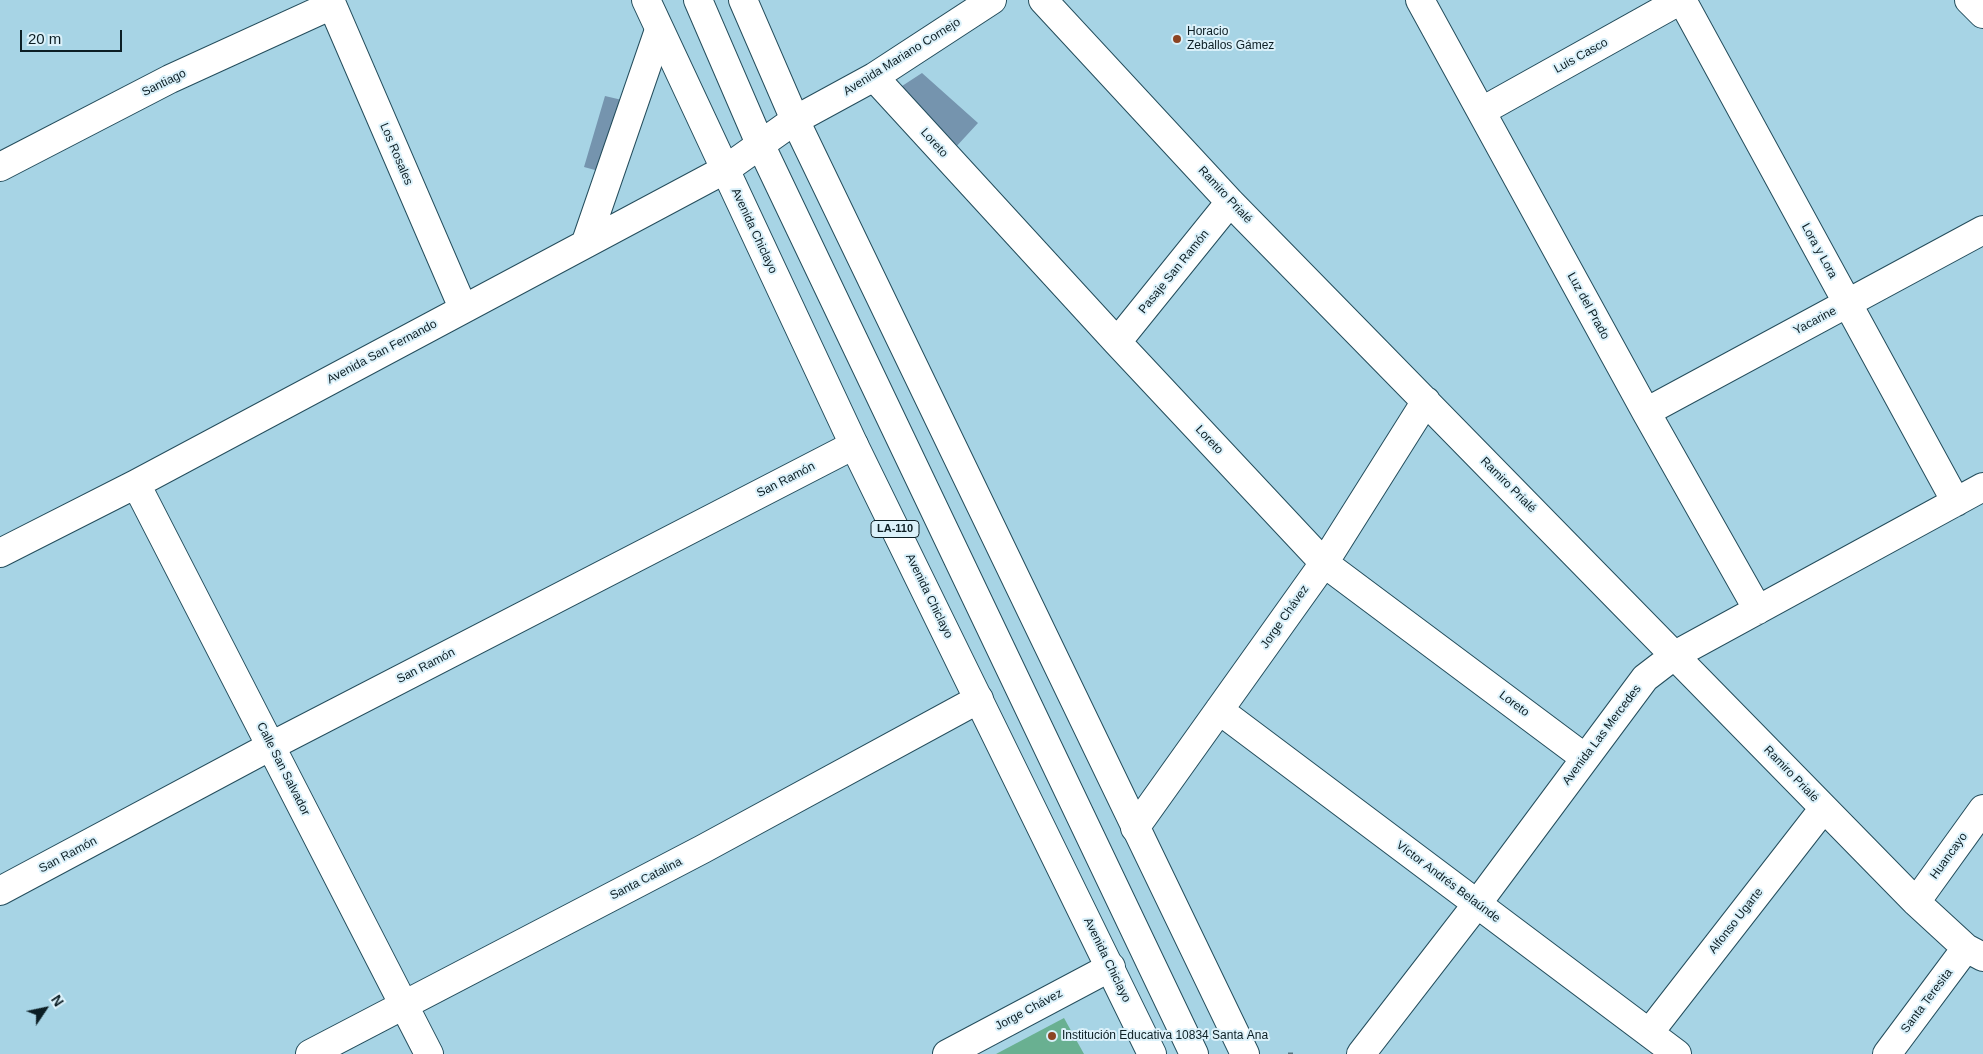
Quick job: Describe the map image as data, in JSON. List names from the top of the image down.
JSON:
{
  "streets": {
    "street": [
      "Luis Casco",
      "Avenida Mariano Cornejo",
      "Santiago",
      "Loreto",
      "Los Rosales",
      "Ramiro Prialé",
      "Avenida Chiclayo",
      "Lora y Lora",
      "Pasaje San Ramón",
      "Luz del Prado",
      "Yacarine",
      "Avenida San Fernando",
      "San Ramón",
      "LA-110",
      "Jorge Chávez",
      "Avenida Las Mercedes",
      "Calle San Salvador",
      "Huancayo",
      "Santa Catalina",
      "Víctor Andrés Belaúnde",
      "Alfonso Ugarte",
      "Santa Teresita"
    ]
  },
  "crossings": [
    ["Luis Casco", "Lora y Lora"],
    ["Luis Casco", "Luz del Prado"],
    ["Avenida Mariano Cornejo", "Loreto"],
    ["Avenida Mariano Cornejo", "Avenida San Fernando"],
    ["Santiago", "Los Rosales"],
    ["Loreto", "Pasaje San Ramón"],
    ["Loreto", "Jorge Chávez"],
    ["Loreto", "Avenida Las Mercedes"],
    ["Los Rosales", "Avenida San Fernando"],
    ["Ramiro Prialé", "Pasaje San Ramón"],
    ["Ramiro Prialé", "Jorge Chávez"],
    ["Ramiro Prialé", "Avenida Las Mercedes"],
    ["Ramiro Prialé", "Huancayo"],
    ["Ramiro Prialé", "Alfonso Ugarte"],
    ["Ramiro Prialé", "Santa Teresita"],
    ["Avenida Chiclayo", "Avenida San Fernando"],
    ["Avenida Chiclayo", "San Ramón"],
    ["Avenida Chiclayo", "Jorge Chávez"],
    ["Avenida Chiclayo", "Santa Catalina"],
    ["Lora y Lora", "Yacarine"],
    ["Lora y Lora", "Avenida Las Mercedes"],
    ["Luz del Prado", "Yacarine"],
    ["Luz del Prado", "Avenida Las Mercedes"],
    ["Avenida San Fernando", "Calle San Salvador"],
    ["San Ramón", "Calle San Salvador"],
    ["Jorge Chávez", "Víctor Andrés Belaúnde"],
    ["Avenida Las Mercedes", "Víctor Andrés Belaúnde"],
    ["Calle San Salvador", "Santa Catalina"],
    ["Víctor Andrés Belaúnde", "Alfonso Ugarte"]
  ],
  "places": ["Horacio Zeballos Gámez", "Institución Educativa 10834 Santa Ana"],
  "scale_bar": "20 m",
  "north": "top right"
}
